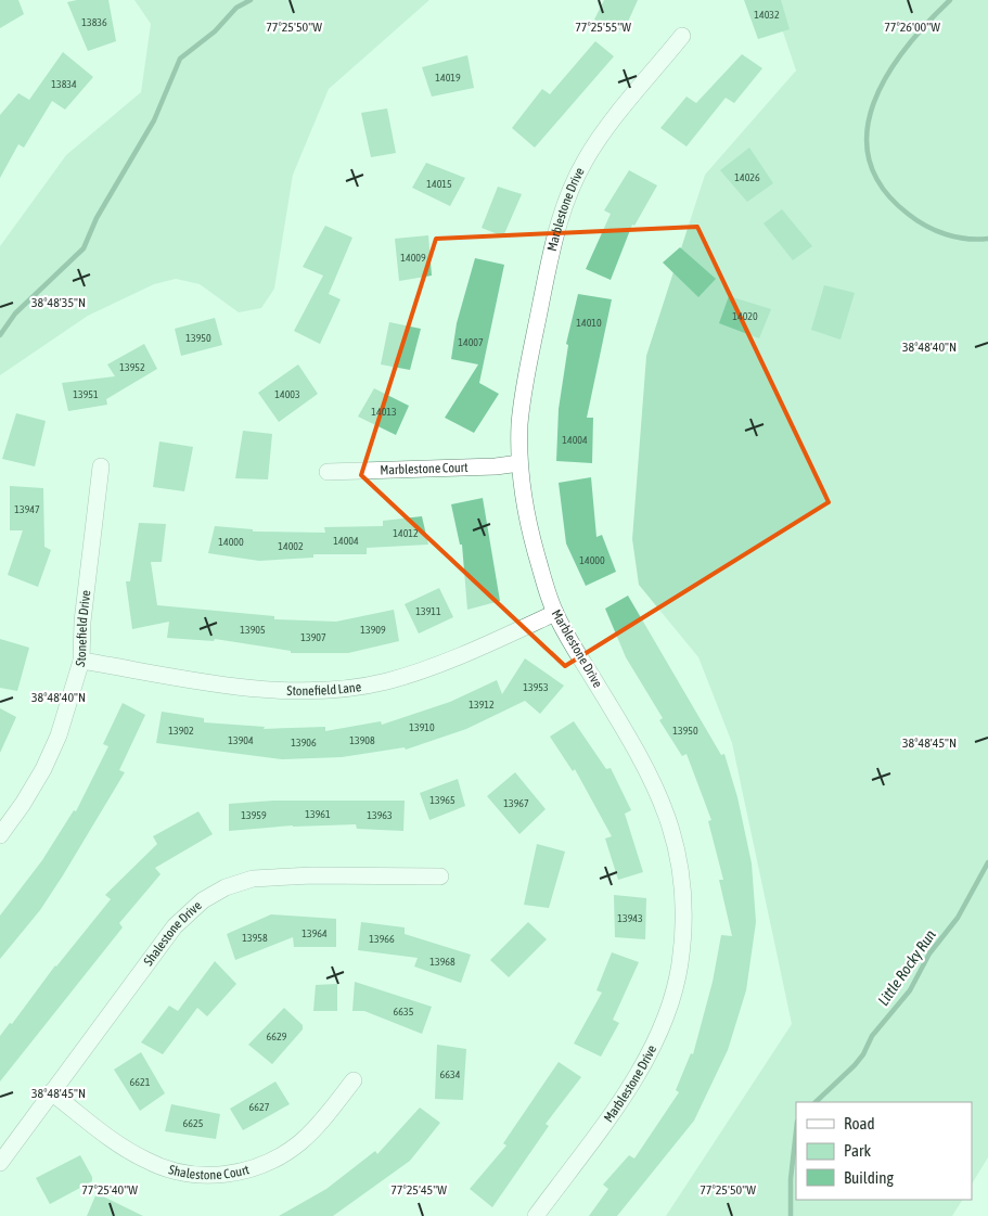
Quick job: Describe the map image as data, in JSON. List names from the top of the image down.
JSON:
{
  "streets": {
    "street": [
      "Marblestone Drive",
      "Marblestone Court",
      "Stonefield Drive",
      "Stonefield Lane",
      "Shalestone Drive",
      "Shalestone Court"
    ]
  },
  "crossings": [
    ["Marblestone Drive", "Marblestone Court"],
    ["Marblestone Drive", "Stonefield Lane"],
    ["Stonefield Drive", "Stonefield Lane"],
    ["Shalestone Drive", "Shalestone Court"]
  ],
  "water": ["Little Rocky Run"],
  "house_numbers": [
    "14032",
    "13836",
    "14019",
    "13834",
    "14026",
    "14015",
    "14009",
    "14020",
    "14010",
    "13950",
    "14007",
    "13952",
    "13951",
    "14003",
    "14013",
    "14004",
    "13947",
    "14012",
    "14004",
    "14000",
    "14002",
    "14000",
    "13911",
    "13905",
    "13909",
    "13907",
    "13953",
    "13912",
    "13910",
    "13902",
    "13950",
    "13904",
    "13908",
    "13906",
    "13965",
    "13967",
    "13961",
    "13959",
    "13963",
    "13943",
    "13964",
    "13958",
    "13966",
    "13968",
    "6635",
    "6629",
    "6634",
    "6621",
    "6627",
    "6625"
  ],
  "legend": ["Road", "Park", "Building"],
  "coordinates": [
    "77°25'50\"W",
    "77°25'55\"W",
    "77°26'00\"W",
    "38°48'35\"N",
    "38°48'40\"N",
    "38°48'45\"N",
    "77°25'40\"W",
    "77°25'45\"W"
  ]
}
